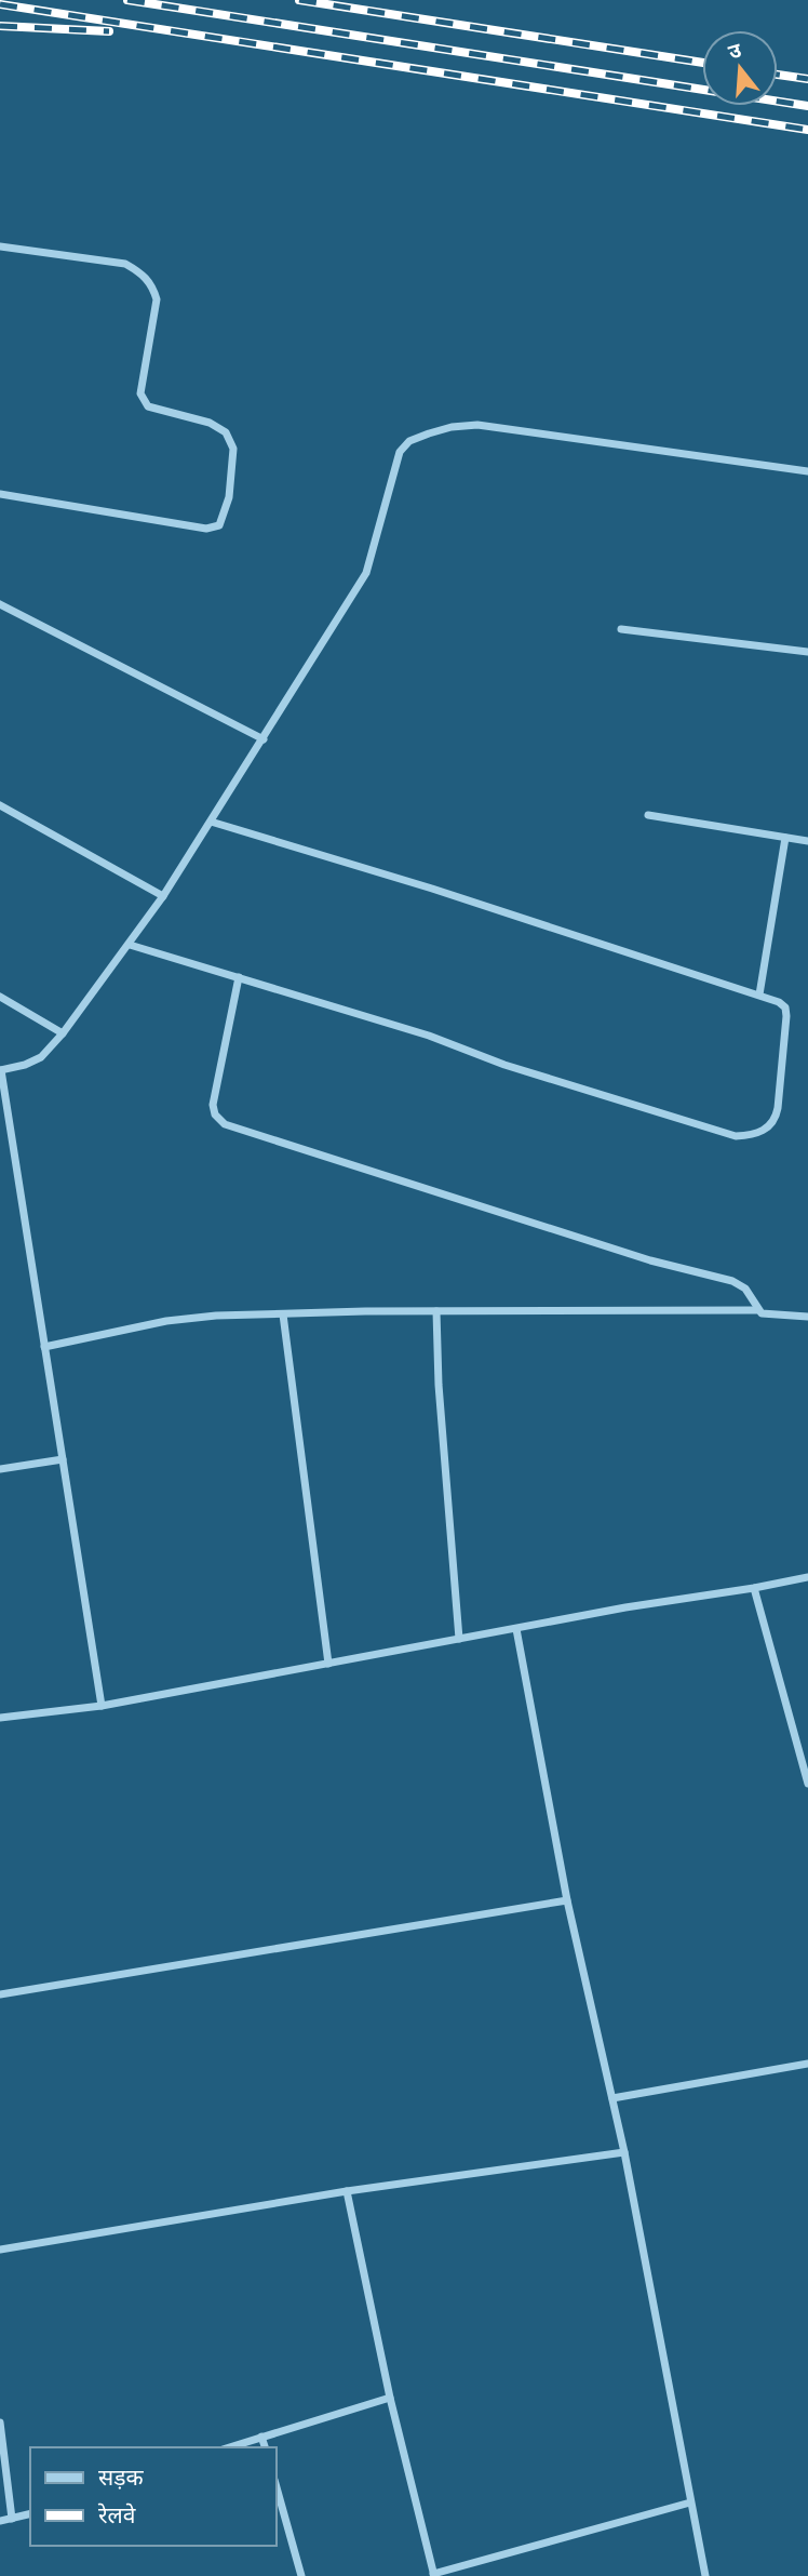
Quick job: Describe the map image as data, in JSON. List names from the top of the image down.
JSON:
{
  "legend": ["सड़क", "रेलवे"],
  "north": "top"
}
